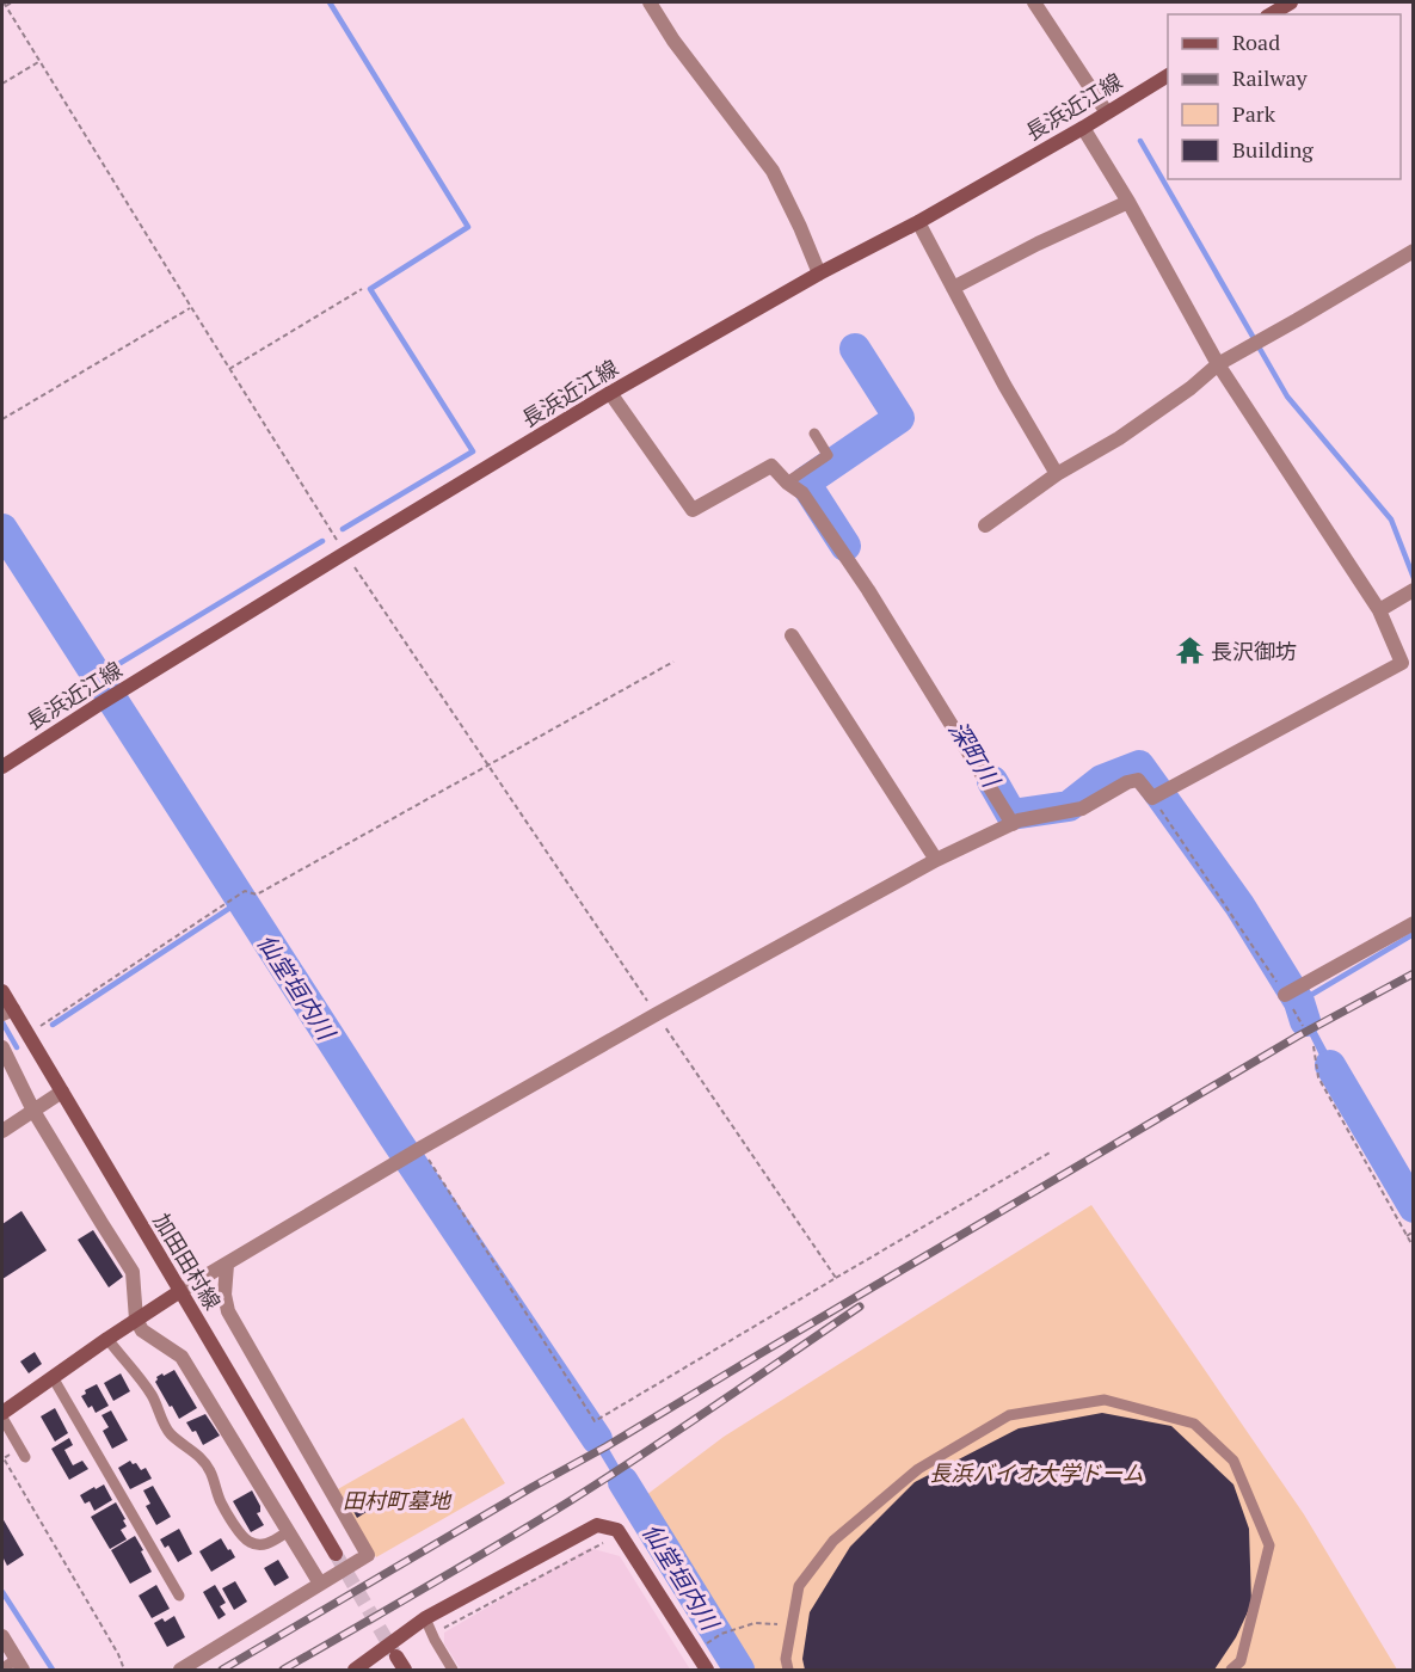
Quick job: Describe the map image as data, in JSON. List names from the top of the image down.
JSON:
{
  "streets": {
    "main road": ["長浜近江線", "加田田村線"]
  },
  "water": ["深町川", "仙堂垣内川"],
  "parks": ["長浜バイオ大学ドーム", "田村町墓地"],
  "places": {
    "temple": ["長沢御坊"]
  },
  "legend": [
    "Road",
    "Railway",
    "Park",
    "Building"
  ]
}
